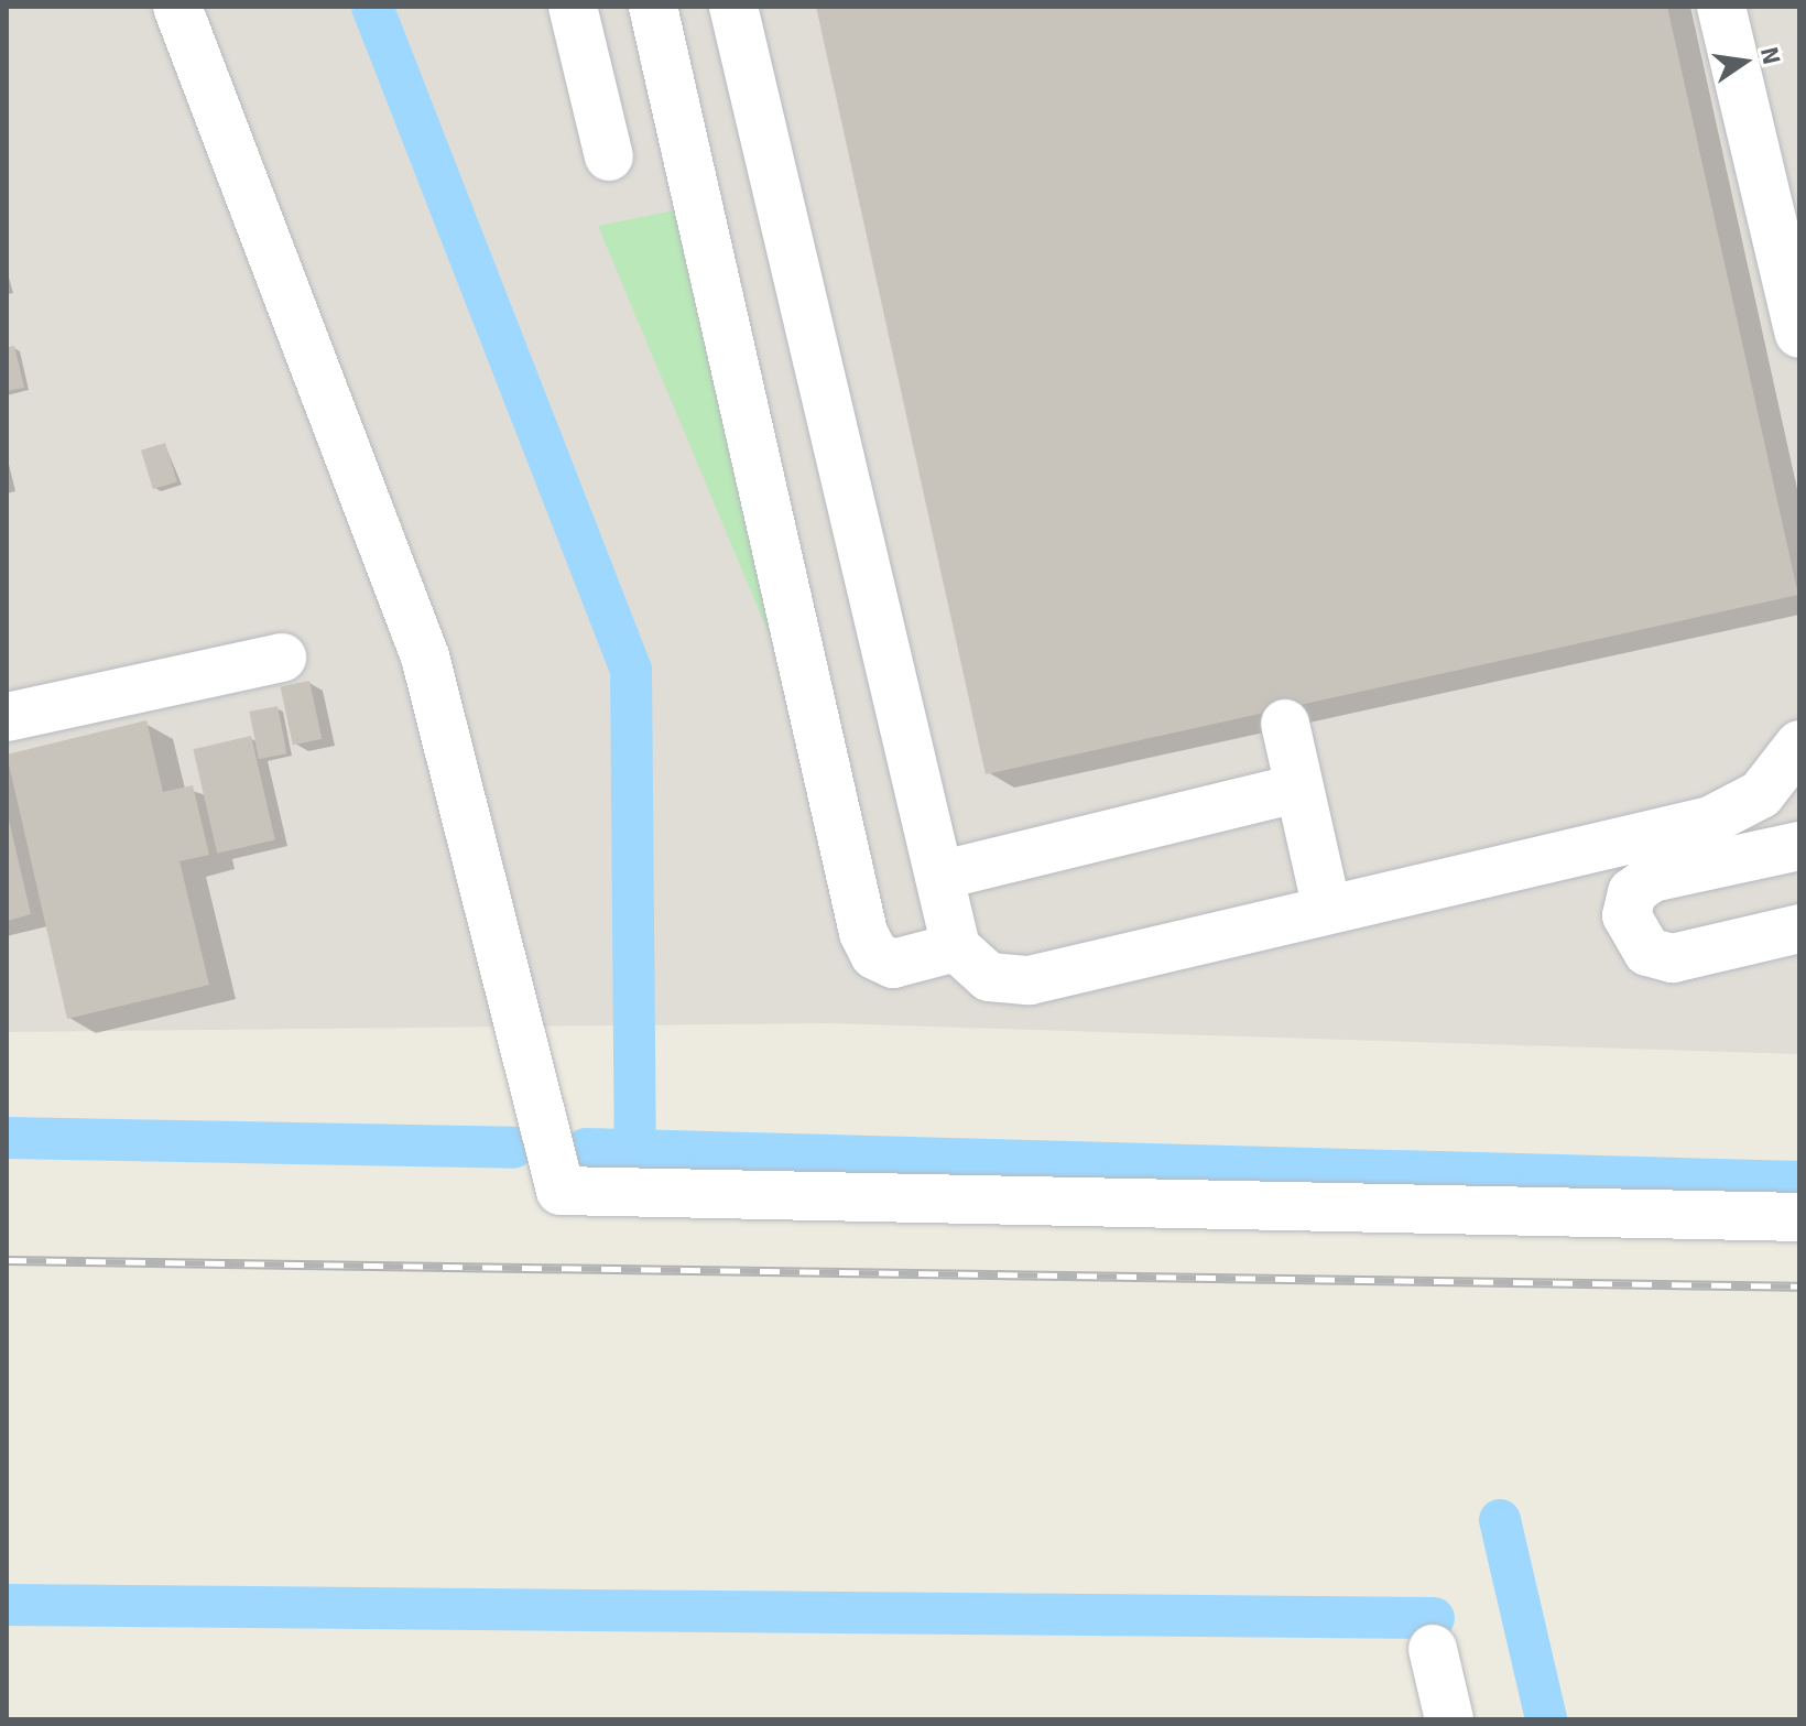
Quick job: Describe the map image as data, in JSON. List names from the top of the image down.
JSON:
{
  "north": "right"
}
